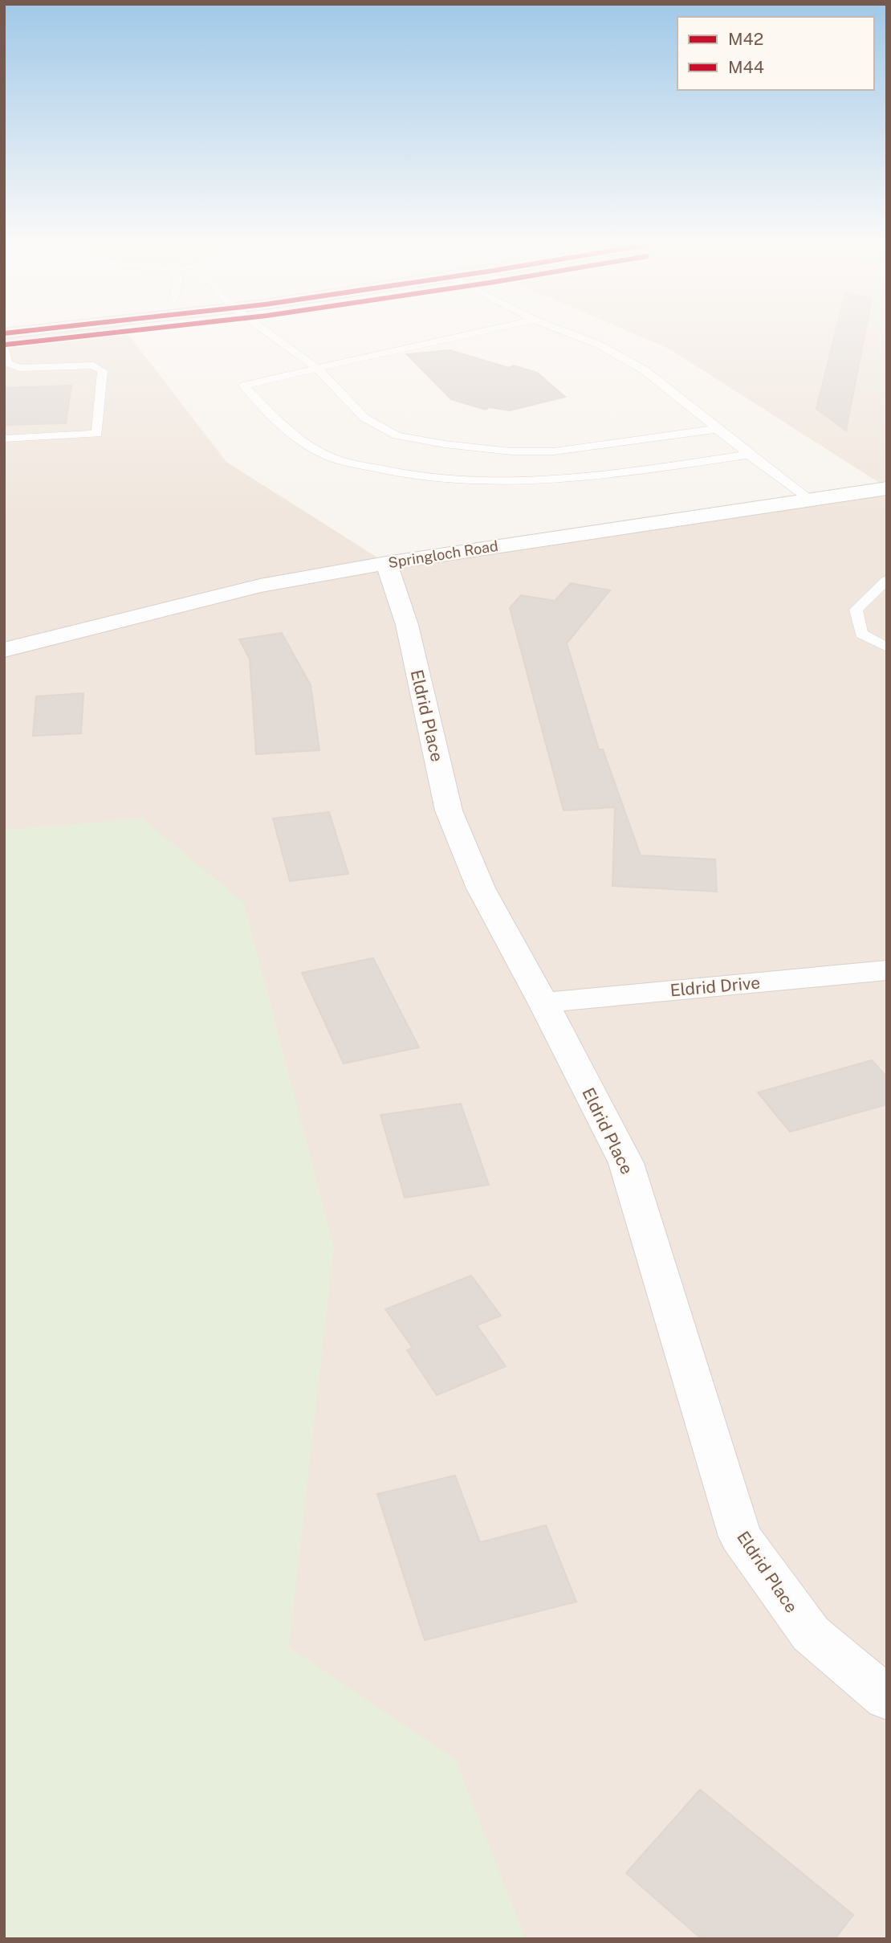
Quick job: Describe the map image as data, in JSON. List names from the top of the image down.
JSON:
{
  "streets": {
    "street": ["Springloch Road", "Eldrid Place", "Eldrid Drive"]
  },
  "crossings": [
    ["Springloch Road", "Eldrid Place"],
    ["Eldrid Place", "Eldrid Drive"]
  ],
  "lines": ["transit line M44"],
  "legend": ["M42", "M44"]
}
